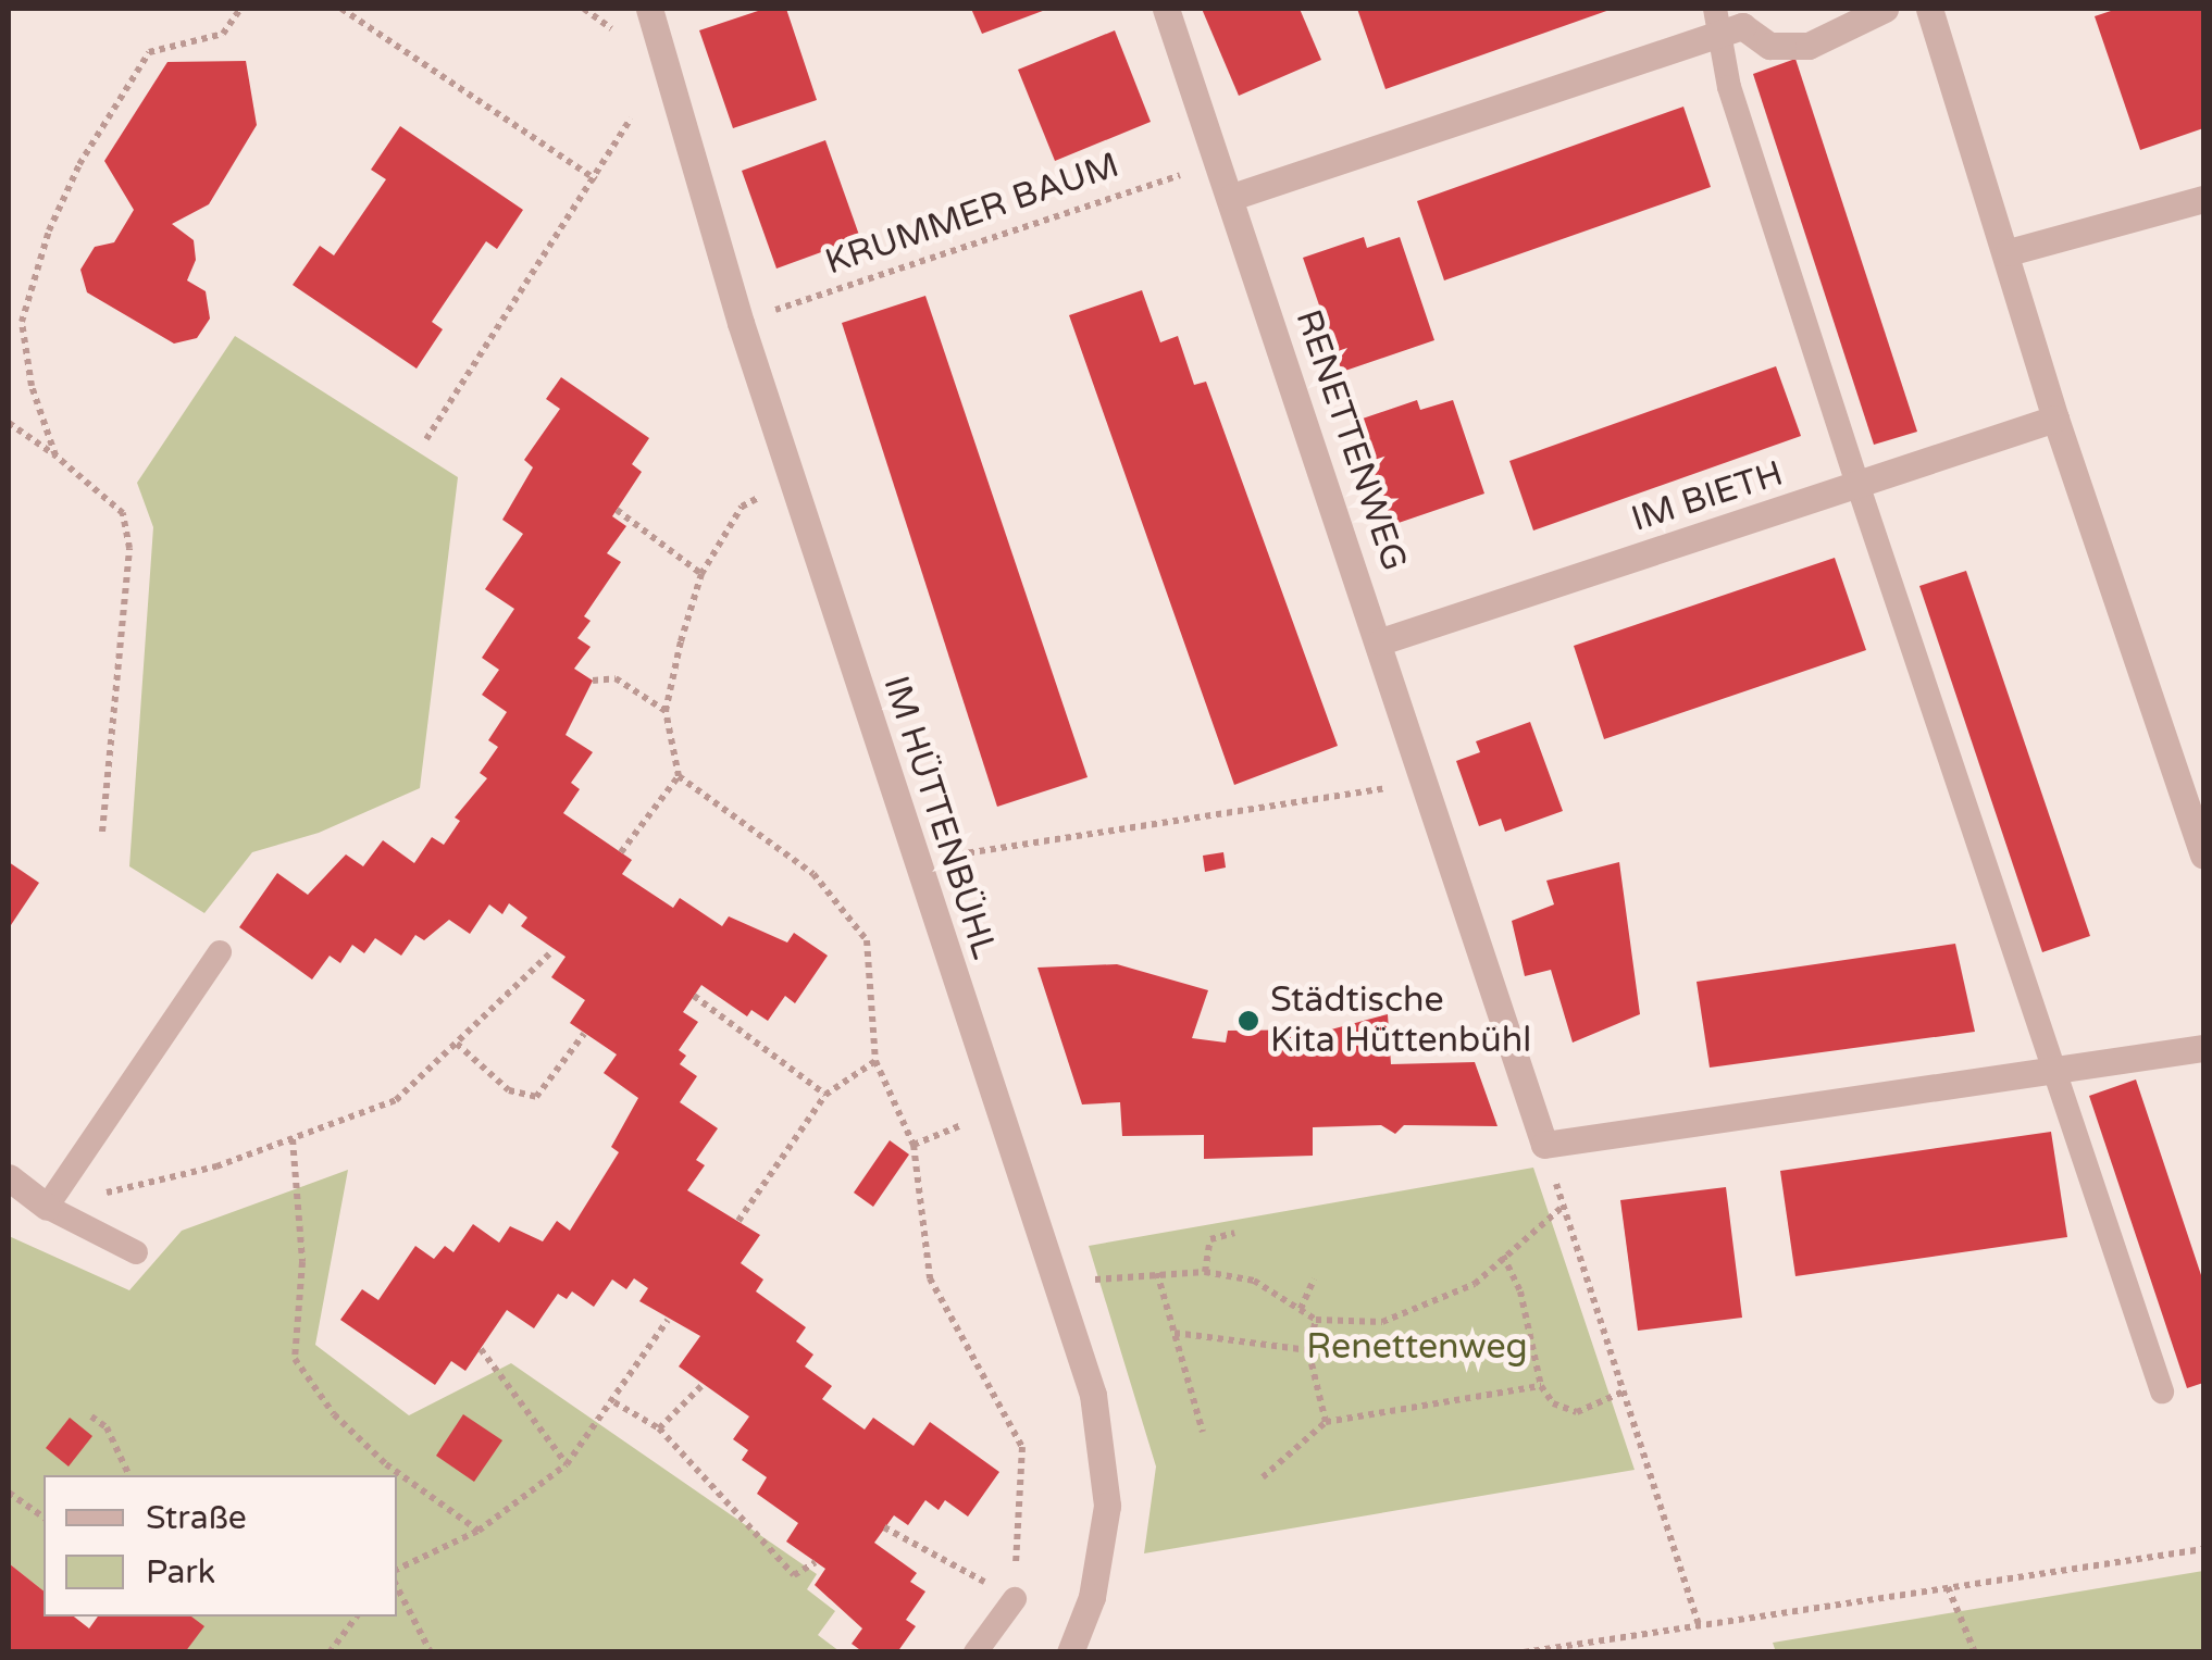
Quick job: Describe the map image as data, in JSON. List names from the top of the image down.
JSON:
{
  "streets": {
    "street": ["RENETTENWEG", "IM BIETH", "IM HÜTTENBÜHL"],
    "path": ["KRUMMER BAUM"]
  },
  "crossings": [
    ["KRUMMER BAUM", "RENETTENWEG"],
    ["KRUMMER BAUM", "IM HÜTTENBÜHL"],
    ["RENETTENWEG", "IM BIETH"]
  ],
  "parks": ["Renettenweg"],
  "places": ["Städtische Kita Hüttenbühl"],
  "legend": ["Straße", "Park"]
}
